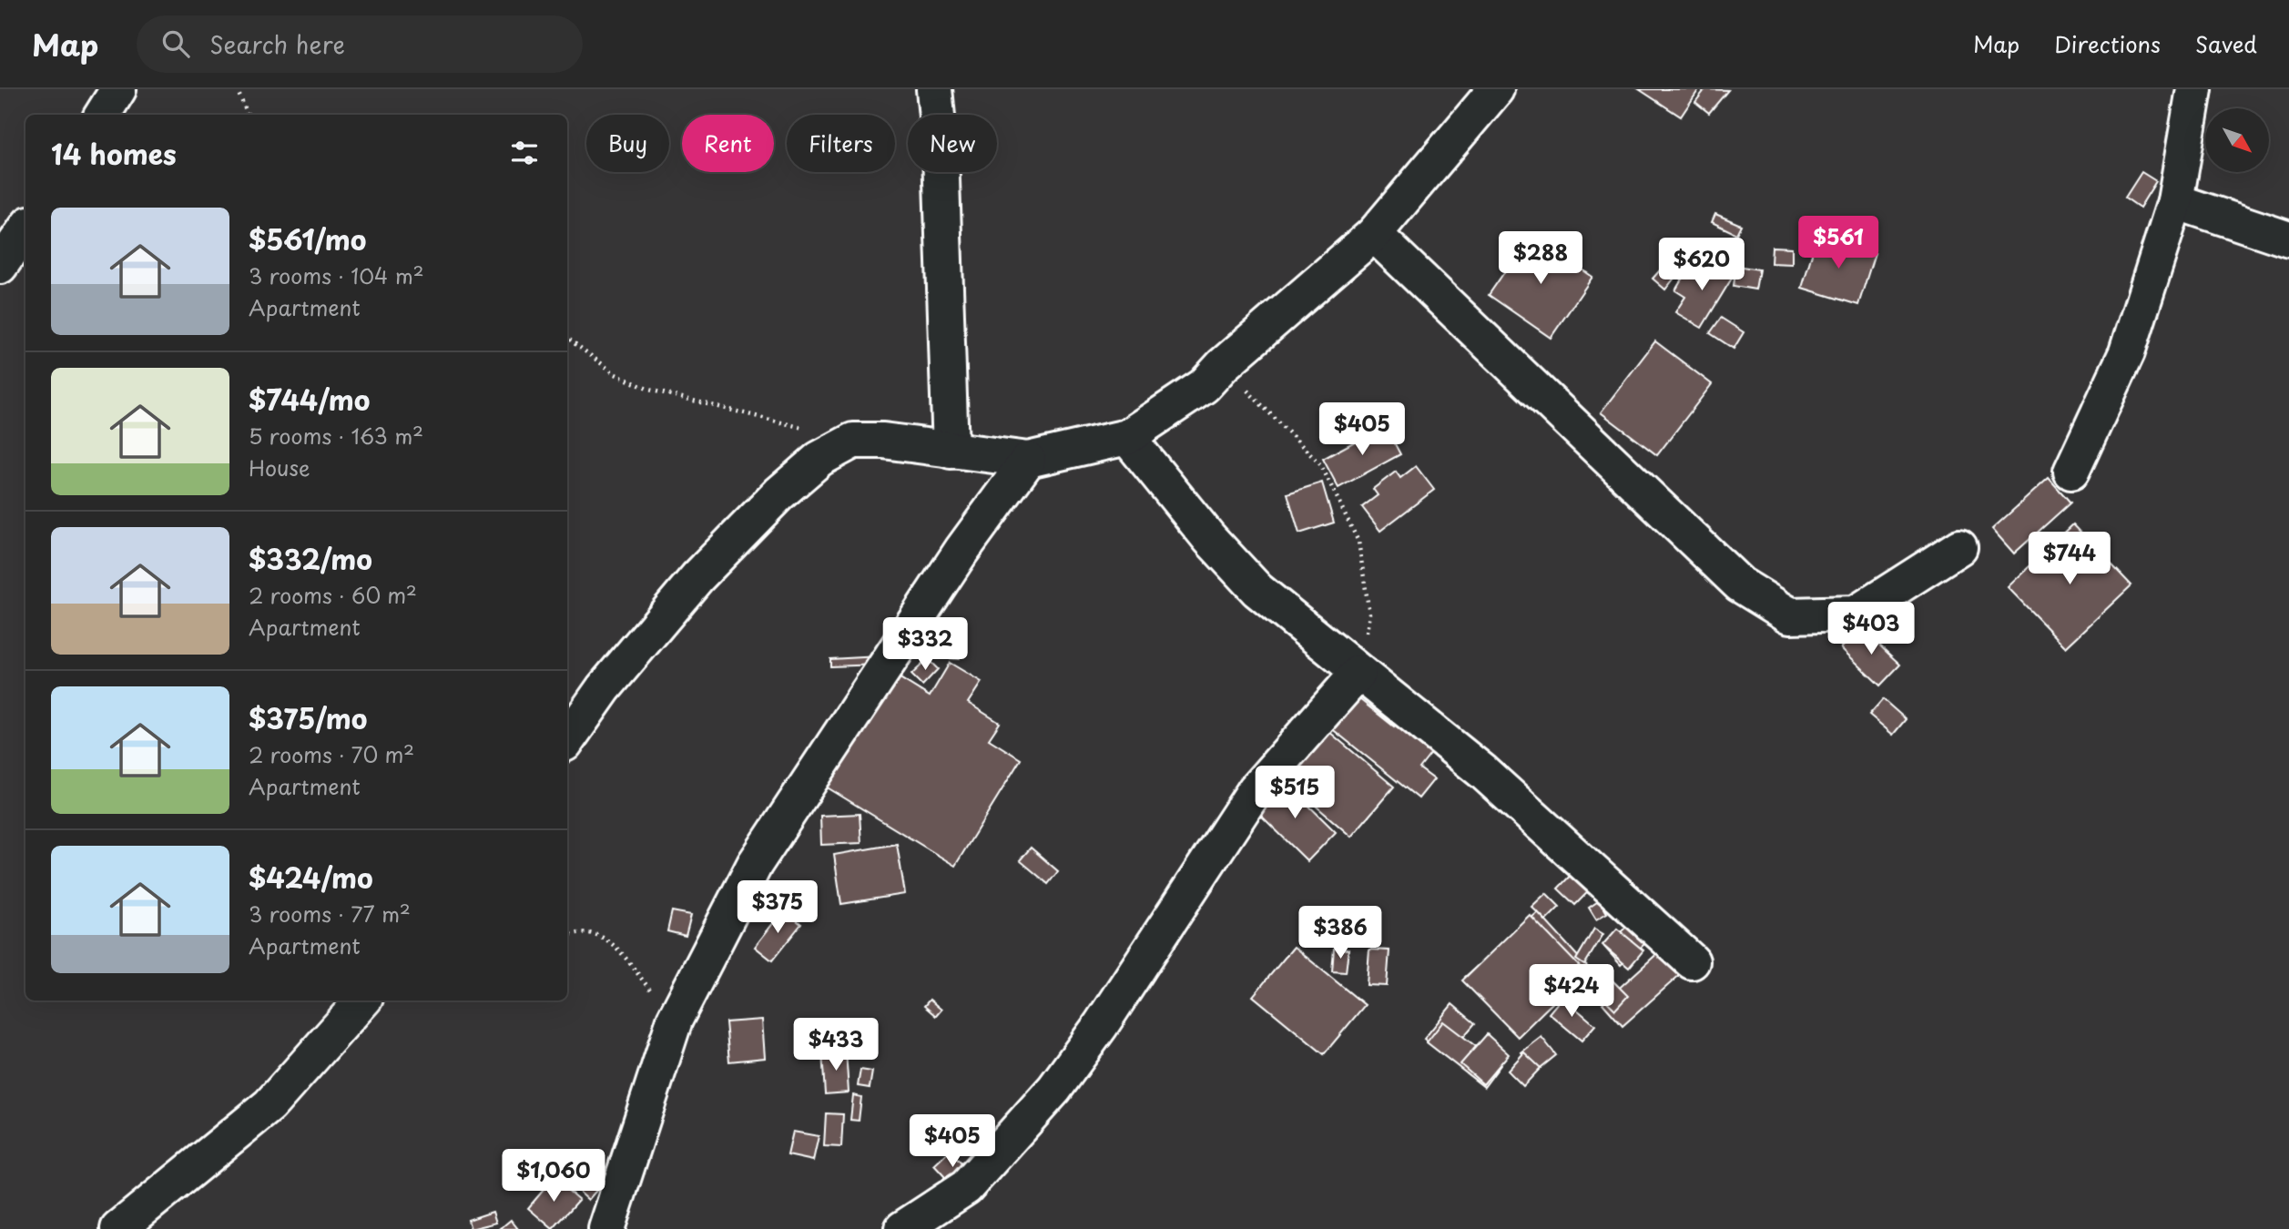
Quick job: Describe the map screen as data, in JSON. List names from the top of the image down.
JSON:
{
  "north": "bottom right",
  "page": {
    "header": "Map",
    "search": "Search here",
    "nav": ["Map", "Directions", "Saved"],
    "chip": [
      "Buy",
      "Rent",
      "Filters",
      "New"
    ],
    "heading": "14 homes",
    "list": [
      {
        "name": "$561/mo",
        "note": "3 rooms · 104 m² · Apartment"
      },
      {
        "name": "$744/mo",
        "note": "5 rooms · 163 m² · House"
      },
      {
        "name": "$332/mo",
        "note": "2 rooms · 60 m² · Apartment"
      },
      {
        "name": "$375/mo",
        "note": "2 rooms · 70 m² · Apartment"
      },
      {
        "name": "$424/mo",
        "note": "3 rooms · 77 m² · Apartment"
      }
    ],
    "price": [
      "$561",
      "$288",
      "$620",
      "$405",
      "$744",
      "$403",
      "$332",
      "$515",
      "$375",
      "$386",
      "$424",
      "$433",
      "$405",
      "$1,060"
    ]
  }
}
